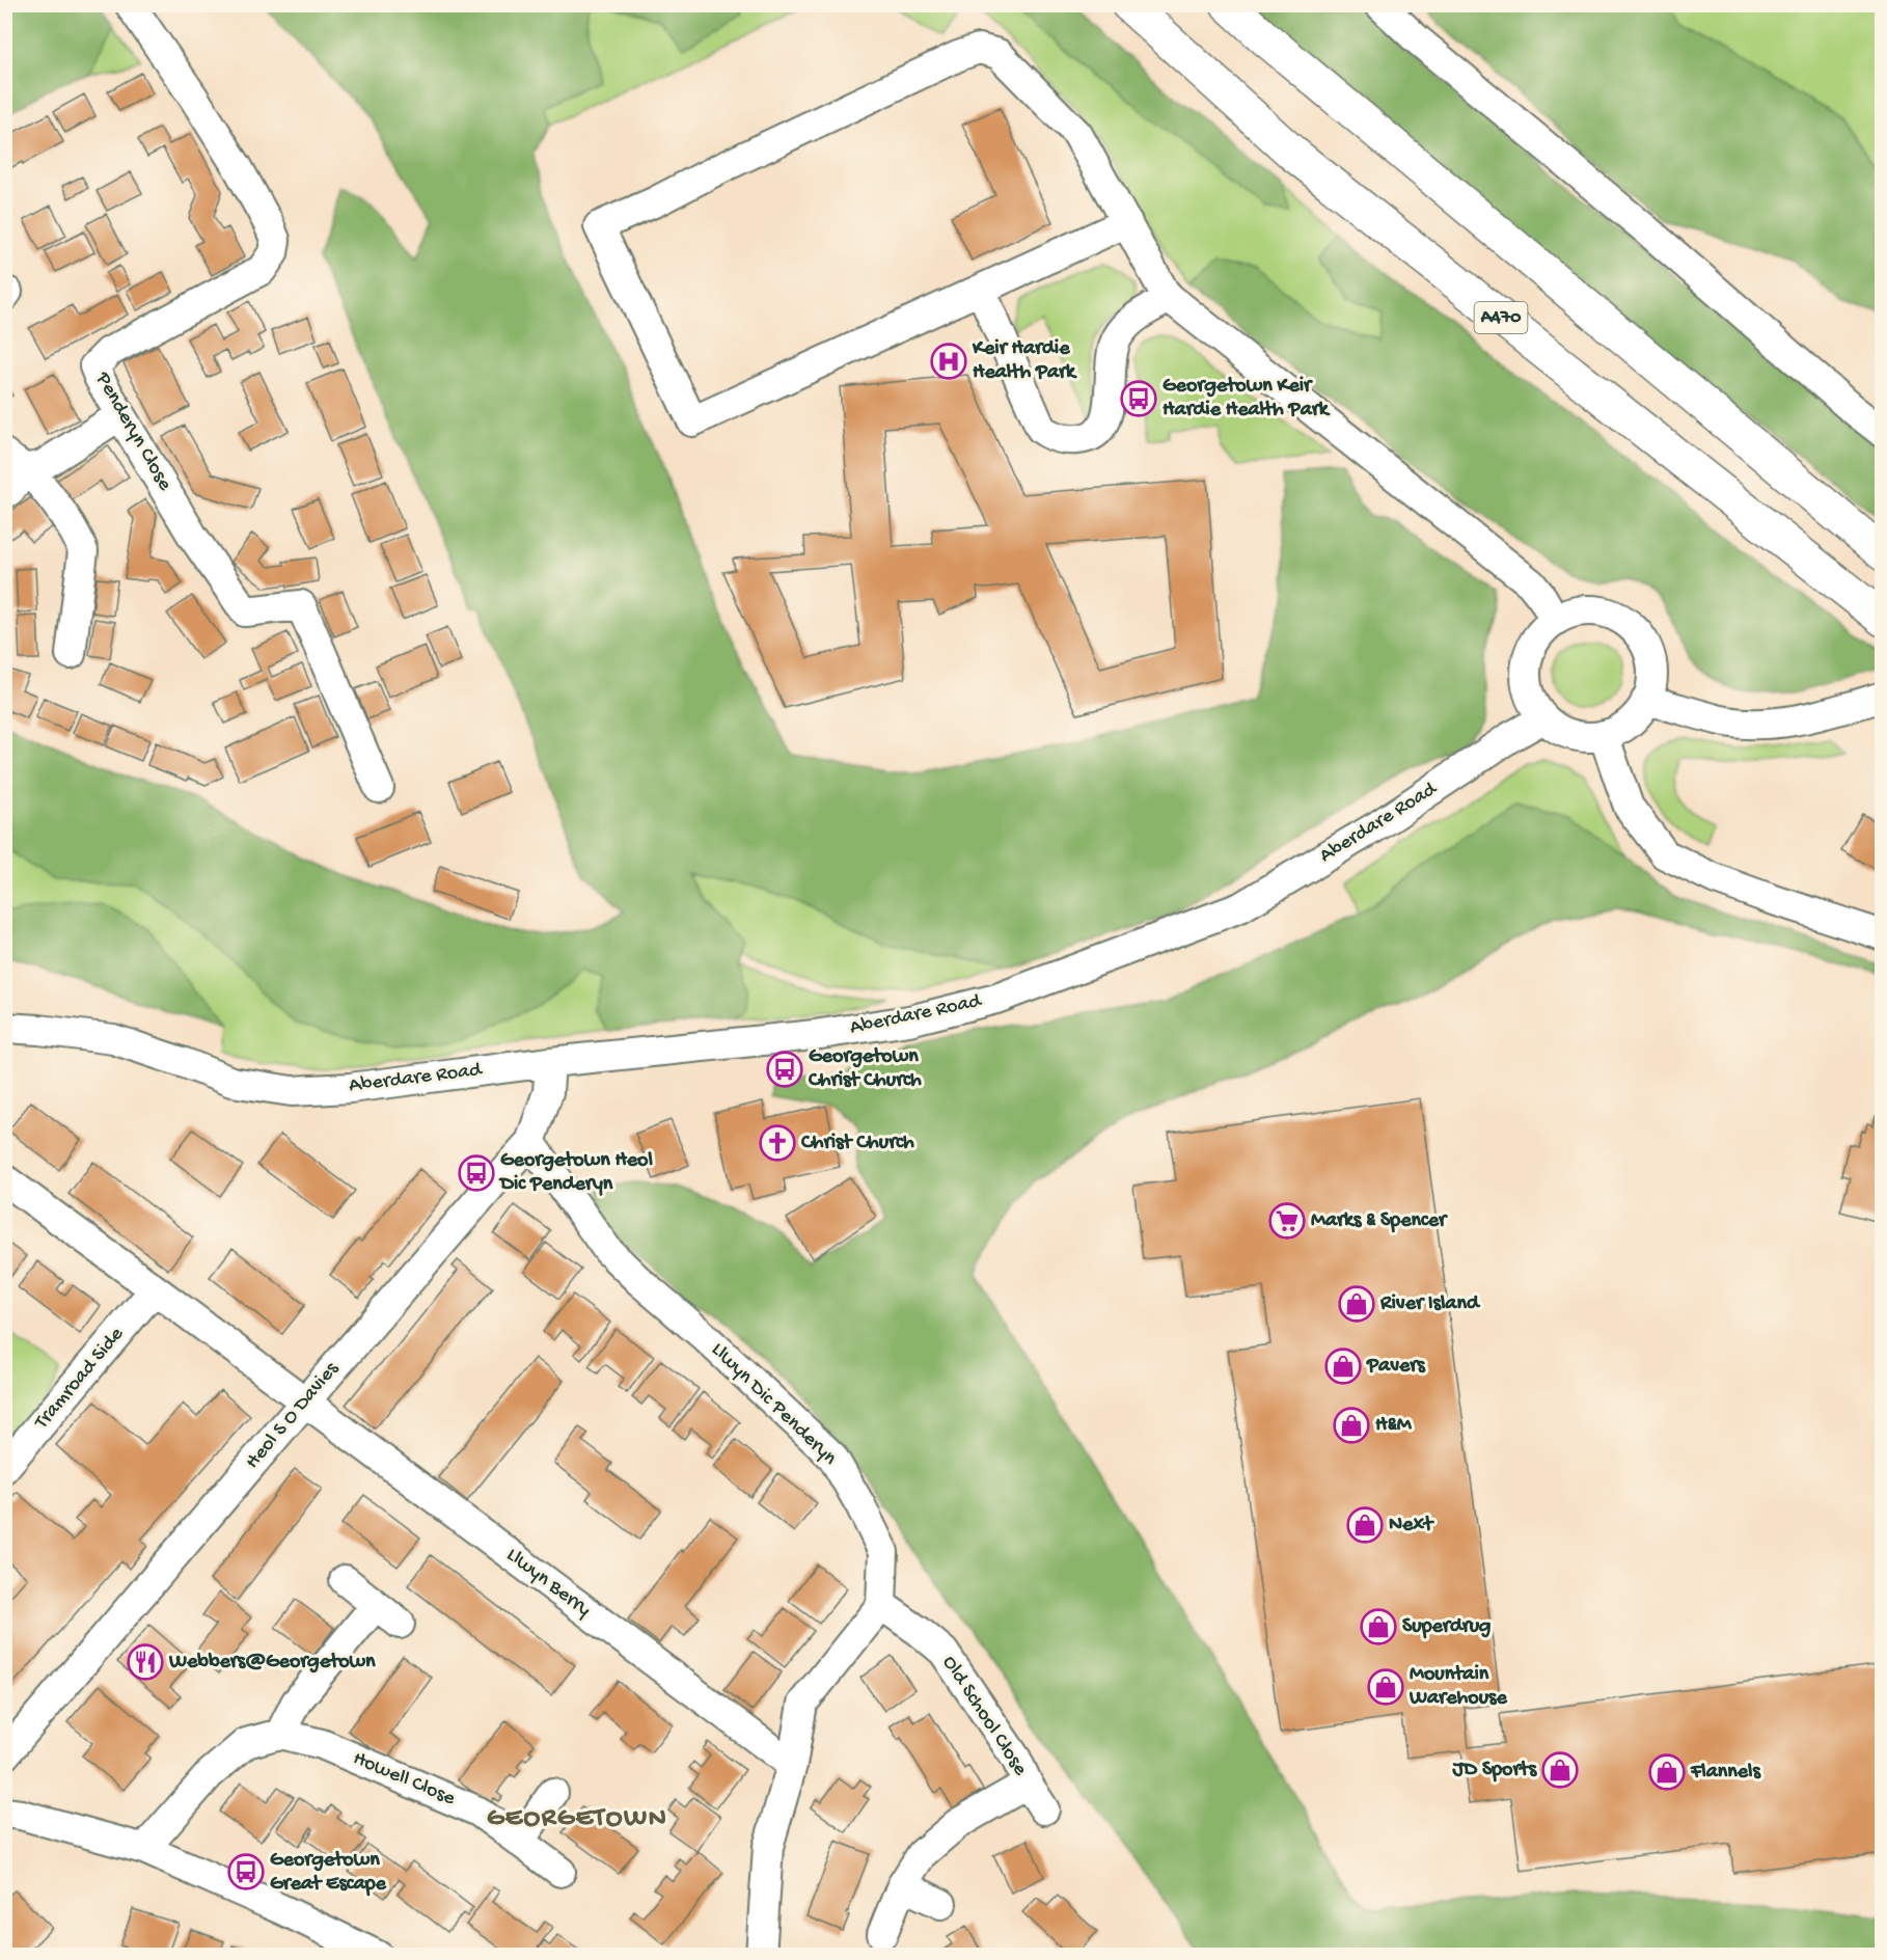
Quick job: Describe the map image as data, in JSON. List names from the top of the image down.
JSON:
{
  "streets": {
    "highway": ["A470"],
    "street": [
      "Penderyn Close",
      "Aberdare Road",
      "Tramroad Side",
      "Llwyn Dic Penderyn",
      "Heol S O Davies",
      "Llwyn Berry",
      "Old School Close",
      "Howell Close"
    ]
  },
  "crossings": [
    ["Aberdare Road", "Heol S O Davies"],
    ["Tramroad Side", "Llwyn Berry"],
    ["Llwyn Dic Penderyn", "Heol S O Davies"],
    ["Llwyn Dic Penderyn", "Old School Close"],
    ["Heol S O Davies", "Llwyn Berry"]
  ],
  "districts": ["GEORGETOWN"],
  "places": {
    "hospital": ["Keir Hardie Health Park"],
    "bus stop": [
      "Georgetown Keir Hardie Health Park",
      "Georgetown Christ Church",
      "Georgetown Heol Dic Penderyn",
      "Georgetown Great Escape"
    ],
    "church": ["Christ Church"],
    "supermarket": ["Marks & Spencer"],
    "shop": [
      "River Island",
      "Pavers",
      "H&M",
      "Next",
      "Superdrug",
      "Mountain Warehouse",
      "JD Sports",
      "Flannels"
    ],
    "restaurant": ["Webbers@Georgetown"]
  }
}
